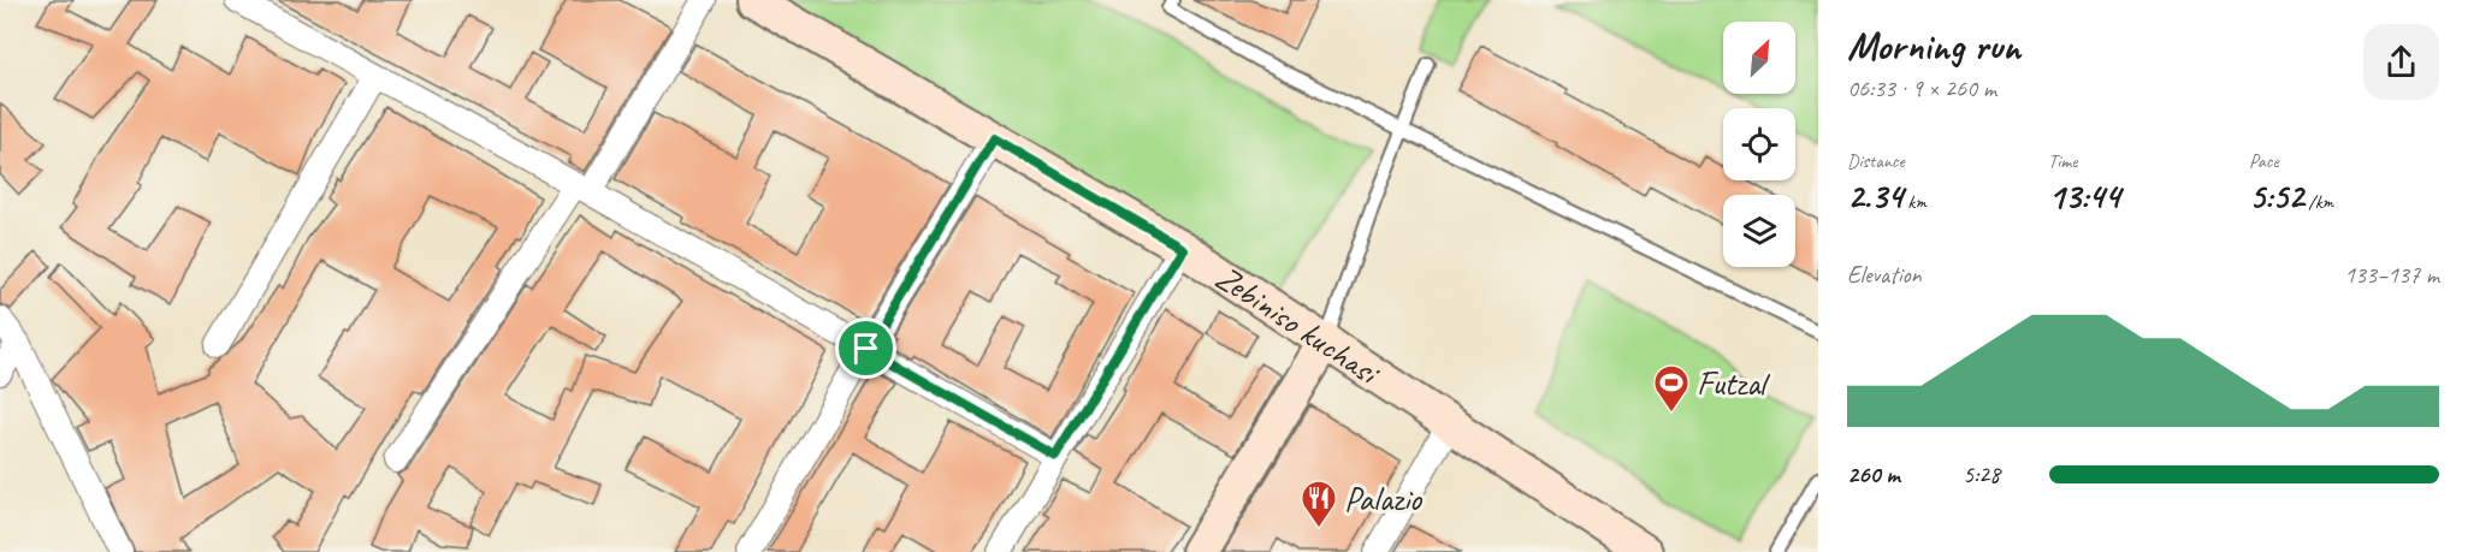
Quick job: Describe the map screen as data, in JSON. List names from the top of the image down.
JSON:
{
  "streets": {
    "street": ["Zebiniso kuchasi"]
  },
  "places": {
    "sports": ["Futzal"],
    "restaurant": ["Palazio"]
  },
  "north": "top right",
  "page": {
    "heading": ["Morning run", "06:33 · 9 × 260 m"],
    "stats": [
      ["Distance", "2.34 km"],
      ["Time", "13:44"],
      ["Pace", "5:52 /km"]
    ],
    "chart": ["Elevation", "133–137 m"],
    "list": [
      {
        "name": "260 m",
        "note": "5:28"
      }
    ]
  }
}
